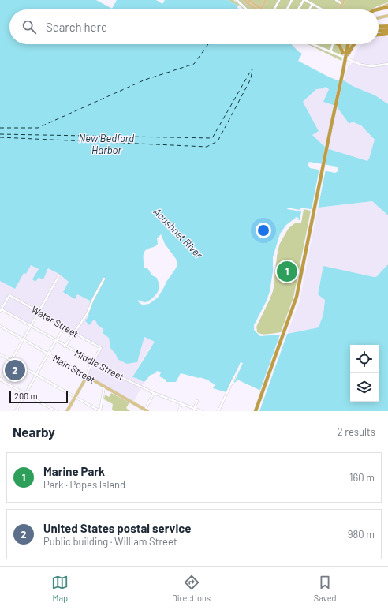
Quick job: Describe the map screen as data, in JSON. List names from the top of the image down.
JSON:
{
  "streets": {
    "main road": ["Main Street"],
    "street": ["Water Street", "Middle Street"]
  },
  "crossings": [
    ["Water Street", "Middle Street"]
  ],
  "water": ["New Bedford Harbor", "Acushnet River"],
  "scale_bar": "200 m",
  "page": {
    "search": "Search here",
    "pins": ["1", "2"],
    "scale": "200 m",
    "heading": ["Nearby", "2 results"],
    "list": [
      {
        "mark": "1",
        "name": "Marine Park",
        "note": "Park · Popes Island",
        "value": "160 m"
      },
      {
        "mark": "2",
        "name": "United States postal service",
        "note": "Public building · William Street",
        "value": "980 m"
      }
    ],
    "nav": ["Map", "Directions", "Saved"]
  }
}
